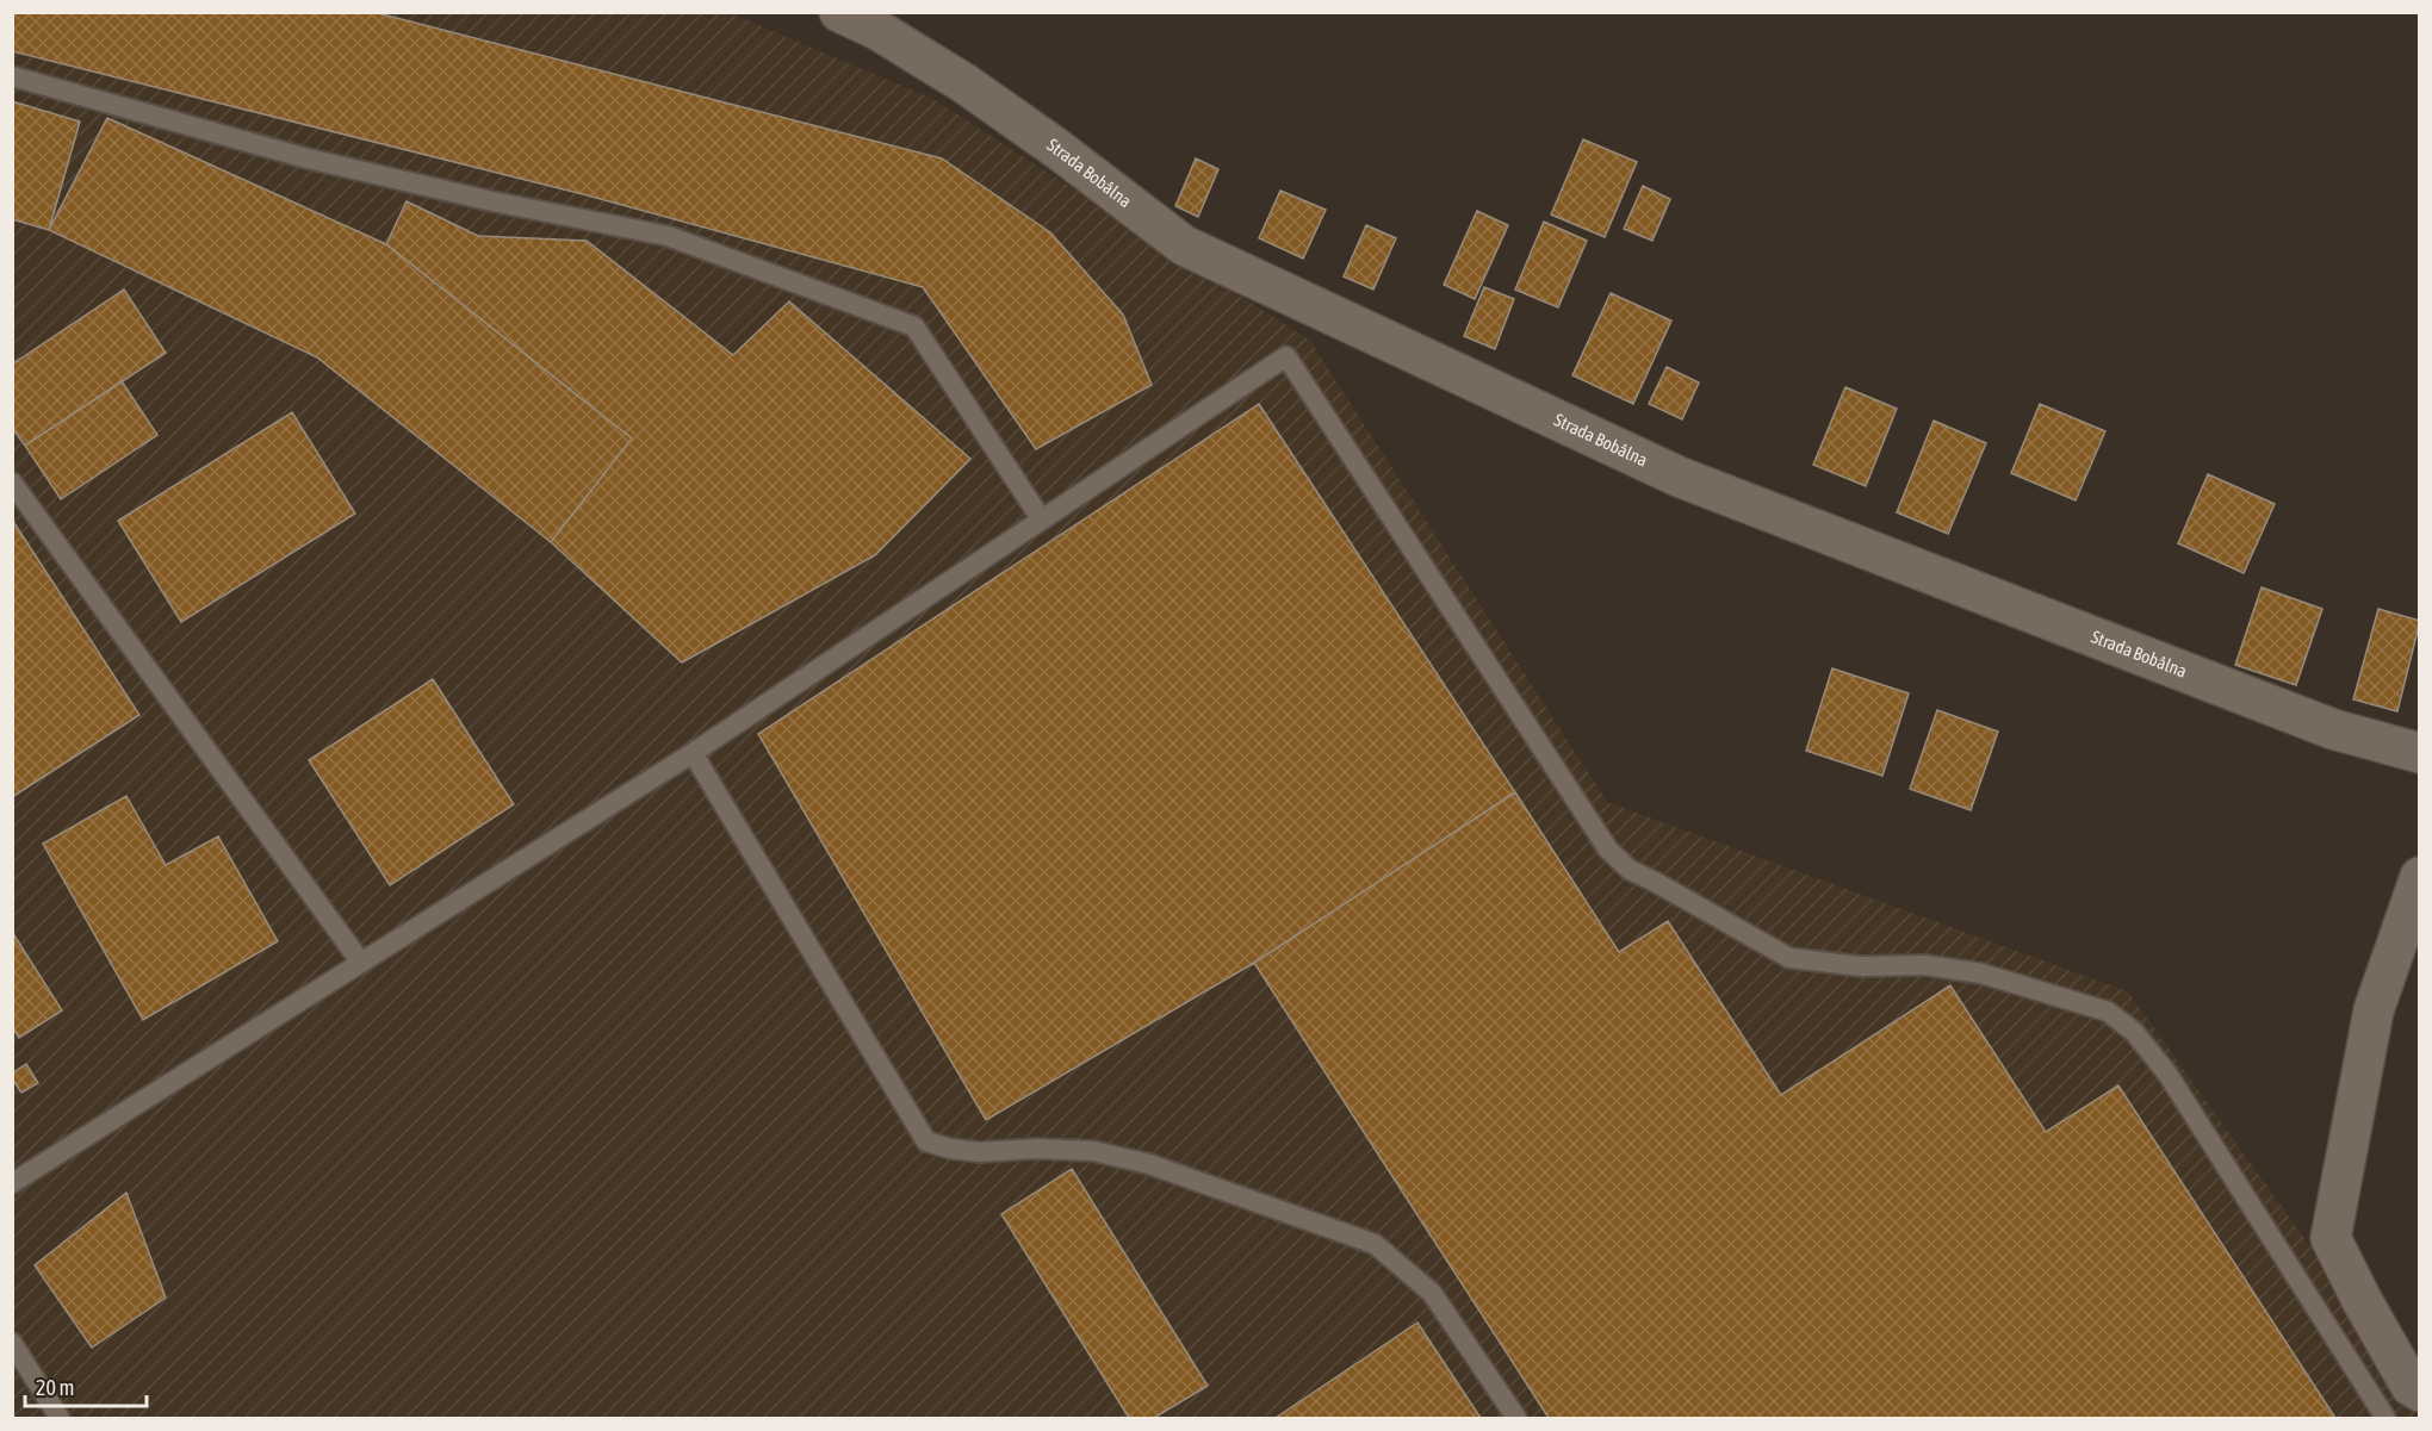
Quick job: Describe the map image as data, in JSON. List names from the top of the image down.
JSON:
{
  "streets": {
    "street": ["Strada Bobâlna"]
  },
  "scale_bar": "20 m"
}
